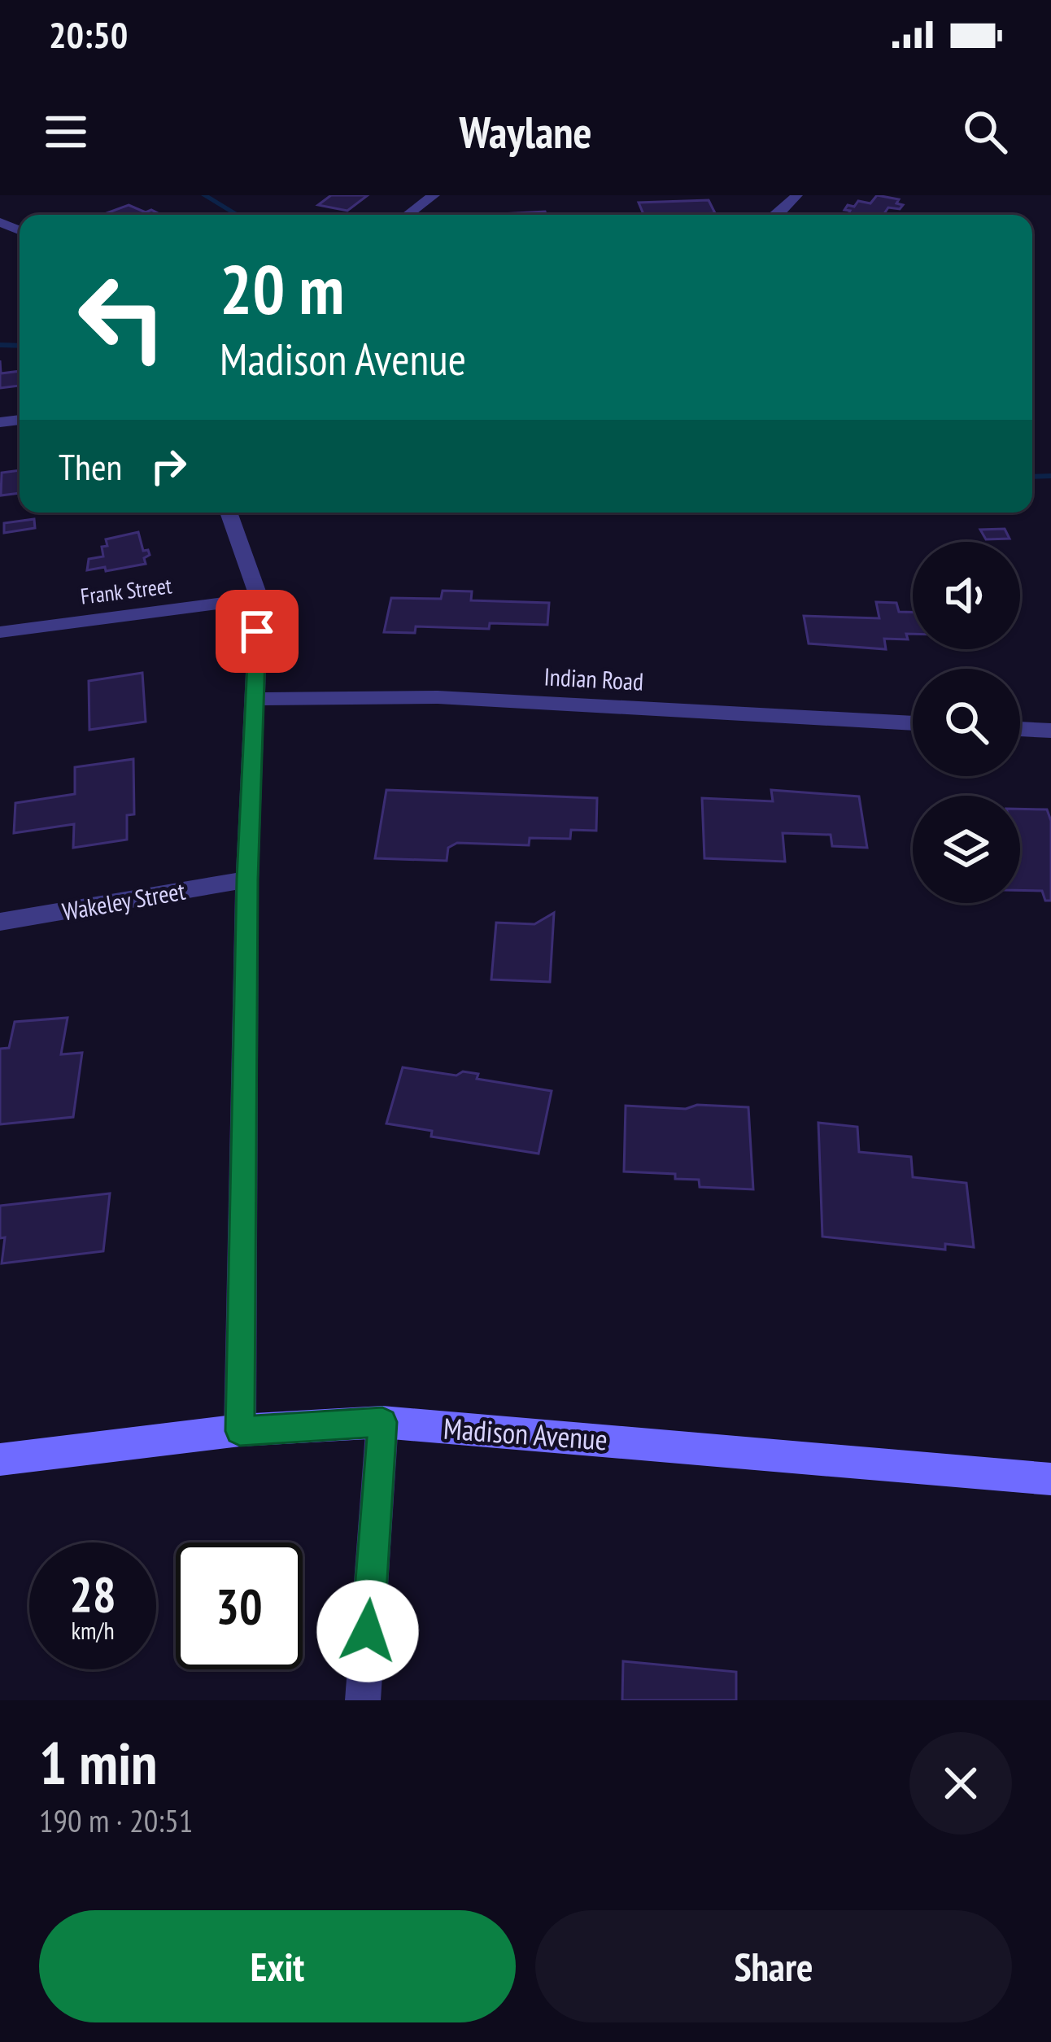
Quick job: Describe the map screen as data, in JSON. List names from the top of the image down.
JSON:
{
  "streets": {
    "street": [
      "Frank Street",
      "Indian Road",
      "Wakeley Street",
      "Madison Avenue"
    ]
  },
  "page": {
    "status": "20:50",
    "header": "Waylane",
    "turn": ["20 m", "Madison Avenue"],
    "then": "Then",
    "speed": "28 km/h",
    "limit": "30",
    "heading": ["1 min", "190 m · 20:51"],
    "buttons": ["Exit", "Share"]
  }
}
